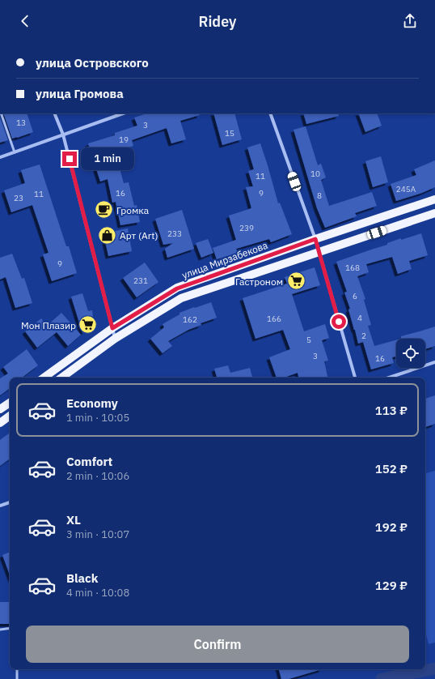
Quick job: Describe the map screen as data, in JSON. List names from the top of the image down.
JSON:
{
  "streets": {
    "main road": ["улица Мирзабекова"]
  },
  "places": {
    "cafe": ["Громка"],
    "shop": ["Арт (Art)"],
    "supermarket": ["Гастроном", "Мон Плазир"]
  },
  "house_numbers": [
    "13",
    "3",
    "15",
    "19",
    "10",
    "11",
    "245А",
    "16",
    "9",
    "11",
    "8",
    "23",
    "239",
    "233",
    "9",
    "168",
    "231",
    "6",
    "4",
    "166",
    "162",
    "2",
    "5",
    "3",
    "16"
  ],
  "page": {
    "header": "Ridey",
    "banner": ["улица Островского", "улица Громова"],
    "bubble": "1 min",
    "list": [
      {
        "name": "Economy",
        "note": "1 min · 10:05",
        "value": "113 ₽"
      },
      {
        "name": "Comfort",
        "note": "2 min · 10:06",
        "value": "152 ₽"
      },
      {
        "name": "XL",
        "note": "3 min · 10:07",
        "value": "192 ₽"
      },
      {
        "name": "Black",
        "note": "4 min · 10:08",
        "value": "129 ₽"
      }
    ],
    "buttons": "Confirm"
  }
}
